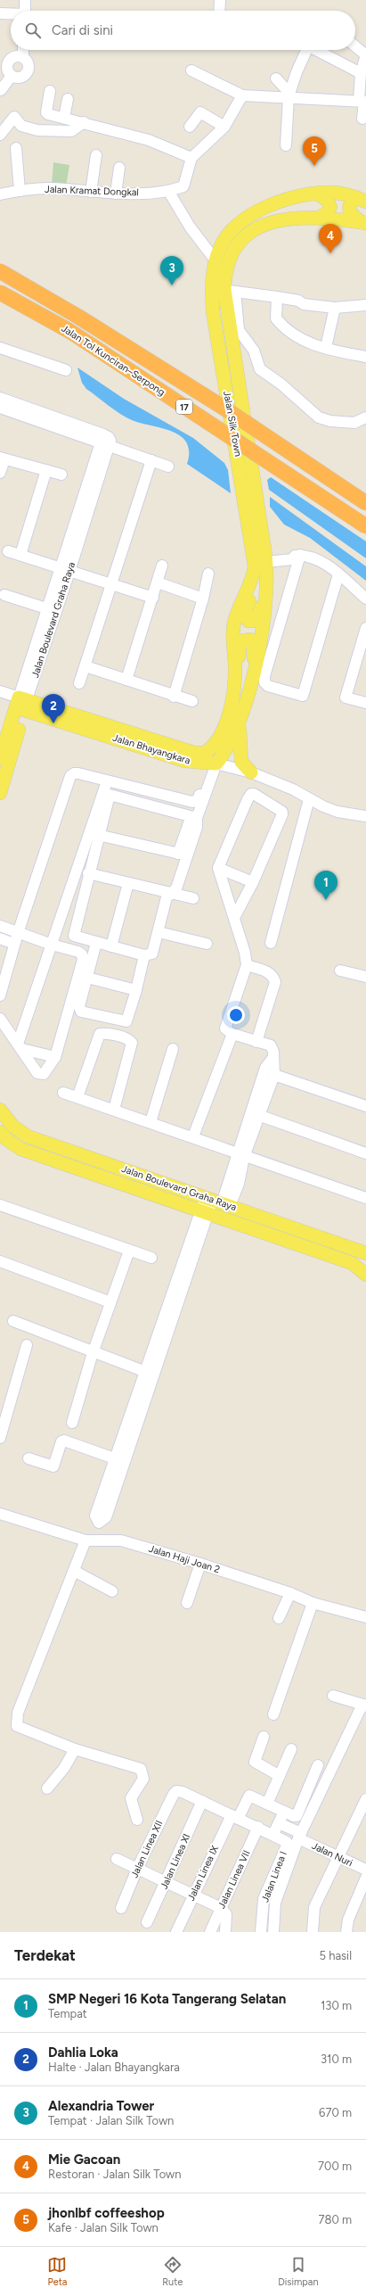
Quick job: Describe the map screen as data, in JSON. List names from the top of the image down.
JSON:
{
  "streets": {
    "highway": ["Jalan Tol Kunciran–Serpong", "17"],
    "main road": ["Jalan Silk Town", "Jalan Boulevard Graha Raya", "Jalan Bhayangkara"],
    "street": [
      "Jalan Kramat Dongkal",
      "Jalan Haji Joan 2",
      "Jalan Linea XII",
      "Jalan Nuri",
      "Jalan Linea XI",
      "Jalan Linea IX",
      "Jalan Linea I",
      "Jalan Linea VII"
    ]
  },
  "crossings": [
    ["Jalan Silk Town", "Jalan Bhayangkara"],
    ["Jalan Boulevard Graha Raya", "Jalan Bhayangkara"],
    ["Jalan Linea XII", "Jalan Linea XI"]
  ],
  "page": {
    "search": "Cari di sini",
    "pins": [
      "5",
      "4",
      "3",
      "2",
      "1"
    ],
    "heading": ["Terdekat", "5 hasil"],
    "list": [
      {
        "mark": "1",
        "name": "SMP Negeri 16 Kota Tangerang Selatan",
        "note": "Tempat",
        "value": "130 m"
      },
      {
        "mark": "2",
        "name": "Dahlia Loka",
        "note": "Halte · Jalan Bhayangkara",
        "value": "310 m"
      },
      {
        "mark": "3",
        "name": "Alexandria Tower",
        "note": "Tempat · Jalan Silk Town",
        "value": "670 m"
      },
      {
        "mark": "4",
        "name": "Mie Gacoan",
        "note": "Restoran · Jalan Silk Town",
        "value": "700 m"
      },
      {
        "mark": "5",
        "name": "jhonlbf coffeeshop",
        "note": "Kafe · Jalan Silk Town",
        "value": "780 m"
      }
    ],
    "nav": ["Peta", "Rute", "Disimpan"]
  }
}
